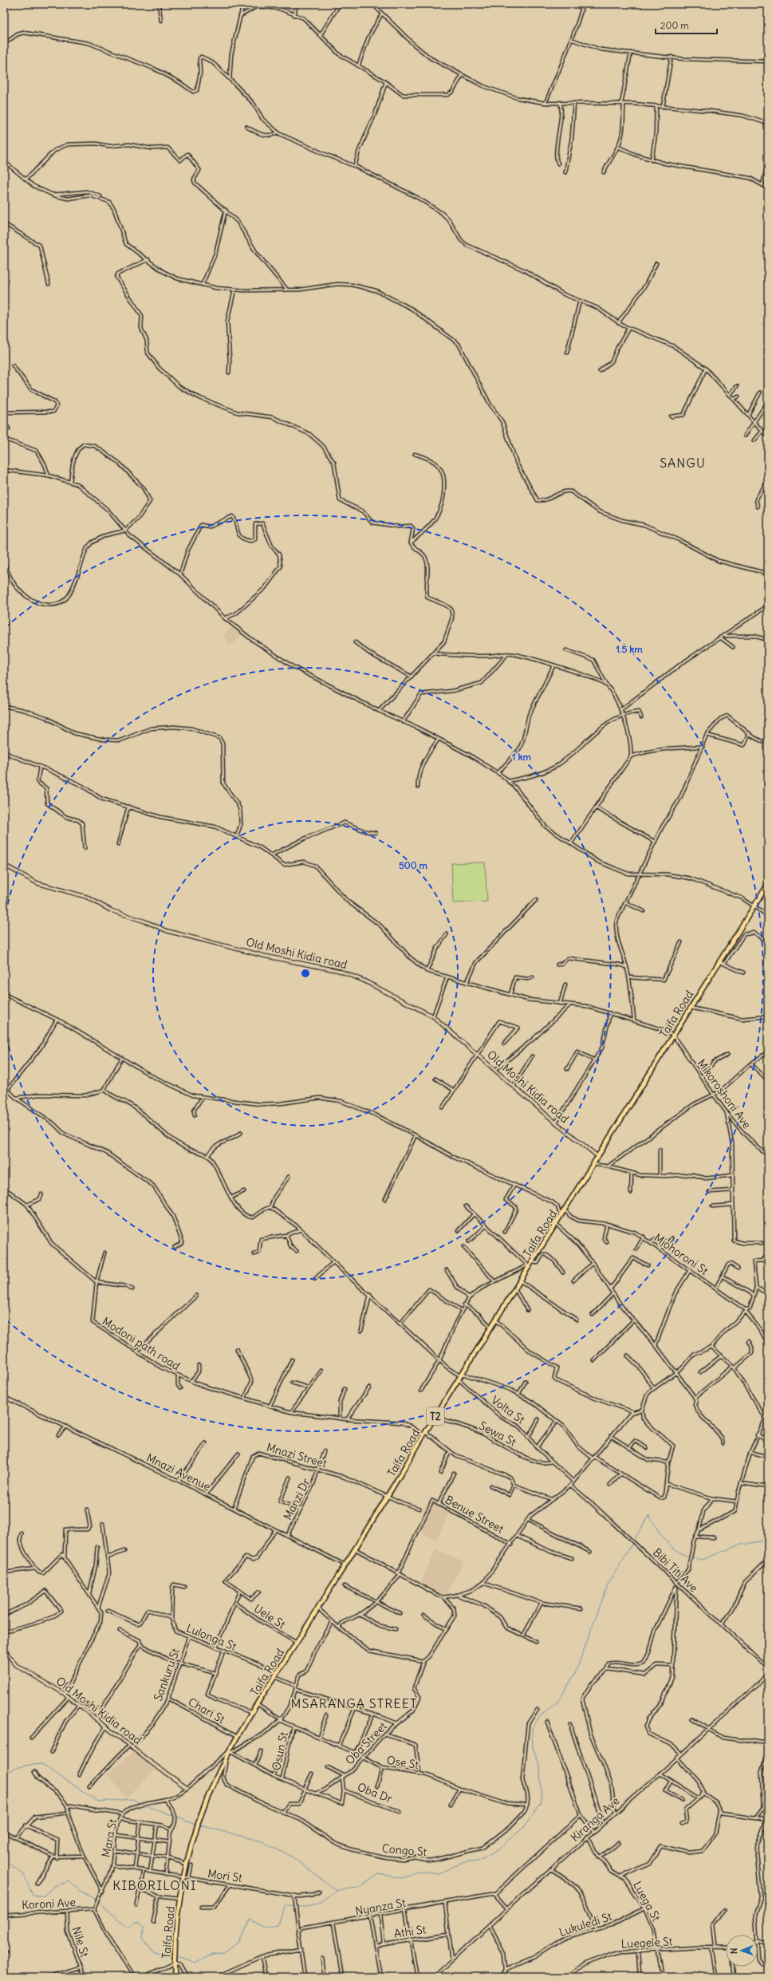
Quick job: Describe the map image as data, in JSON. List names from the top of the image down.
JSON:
{
  "streets": {
    "highway": ["Taifa Road", "T2"],
    "street": [
      "Old Moshi Kidia road",
      "Mikoroshoni Ave",
      "Mjohoroni St",
      "Modoni path road",
      "Volta St",
      "Sewa St",
      "Mnazi Street",
      "Mnazi Avenue",
      "Manzi Dr",
      "Benue Street",
      "Bibi Titi Ave",
      "Uele St",
      "Lulonga St",
      "Sankuru St",
      "Chari St",
      "Oba Street",
      "Osun St",
      "Ose St",
      "Oba Dr",
      "Kiranga Ave",
      "Mara St",
      "Congo St",
      "Mori St",
      "Luega St",
      "Koroni Ave",
      "Nyanza St",
      "Lukuledi St",
      "Athi St",
      "Nile St",
      "Luegele St"
    ]
  },
  "crossings": [
    ["Old Moshi Kidia road", "Taifa Road"],
    ["Old Moshi Kidia road", "Sankuru St"],
    ["Old Moshi Kidia road", "Mara St"],
    ["Taifa Road", "Mikoroshoni Ave"],
    ["Taifa Road", "Mjohoroni St"],
    ["Taifa Road", "Modoni path road"],
    ["Taifa Road", "Volta St"],
    ["Taifa Road", "Sewa St"],
    ["Taifa Road", "Mnazi Street"],
    ["Taifa Road", "Mnazi Avenue"],
    ["Taifa Road", "Uele St"],
    ["Taifa Road", "Lulonga St"],
    ["Taifa Road", "Chari St"],
    ["Taifa Road", "Ose St"],
    ["Taifa Road", "Mara St"],
    ["Taifa Road", "Congo St"],
    ["Taifa Road", "Mori St"],
    ["Volta St", "Sewa St"],
    ["Mnazi Street", "Mnazi Avenue"],
    ["Mnazi Street", "Manzi Dr"],
    ["Mnazi Avenue", "Manzi Dr"],
    ["Lulonga St", "Sankuru St"],
    ["Sankuru St", "Chari St"],
    ["Oba Street", "Ose St"],
    ["Oba Street", "Oba Dr"],
    ["Osun St", "Ose St"],
    ["Ose St", "Mara St"],
    ["Ose St", "Congo St"],
    ["Kiranga Ave", "Luega St"],
    ["Mara St", "Mori St"],
    ["Mara St", "Koroni Ave"],
    ["Luega St", "Lukuledi St"],
    ["Luega St", "Luegele St"],
    ["Koroni Ave", "Nile St"]
  ],
  "districts": ["SANGU", "MSARANGA STREET", "KIBORILONI"],
  "scale_bar": "200 m",
  "north": "left",
  "rings": ["1.5 km", "1 km", "500 m"]
}
